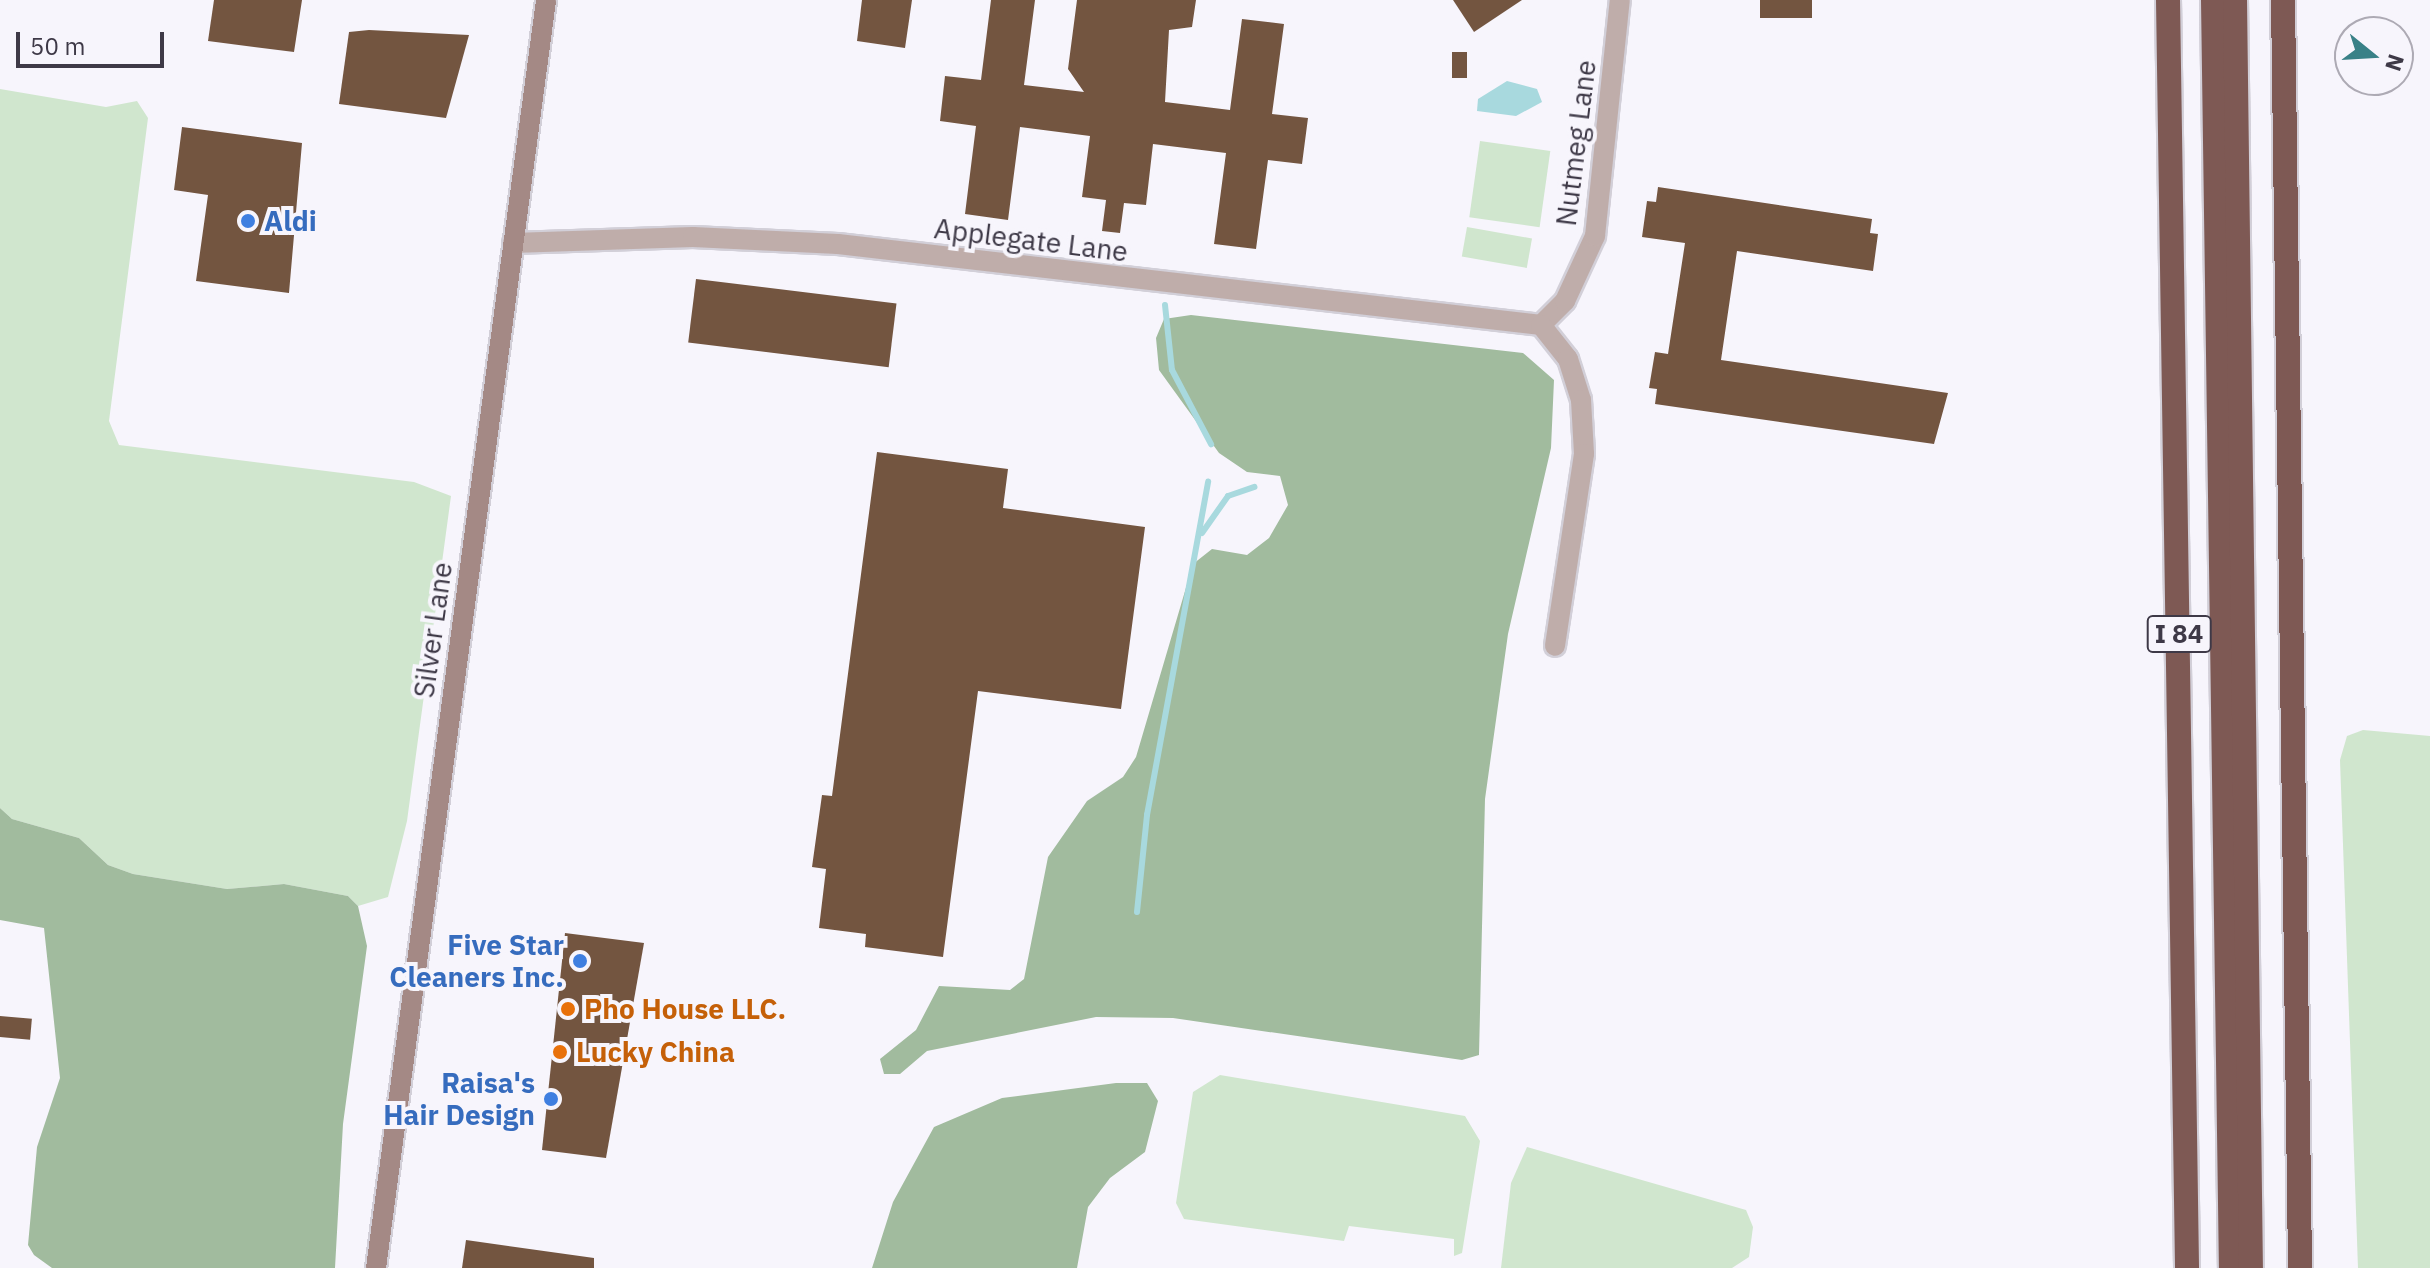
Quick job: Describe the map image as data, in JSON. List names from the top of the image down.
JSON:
{
  "streets": {
    "highway": ["I 84"],
    "main road": ["Silver Lane"],
    "street": ["Nutmeg Lane", "Applegate Lane"]
  },
  "crossings": [
    ["Nutmeg Lane", "Applegate Lane"],
    ["Applegate Lane", "Silver Lane"]
  ],
  "places": [
    "Aldi",
    "Five Star Cleaners Inc.",
    "Pho House LLC.",
    "Lucky China",
    "Raisa's Hair Design"
  ],
  "scale_bar": "50 m",
  "north": "right"
}
